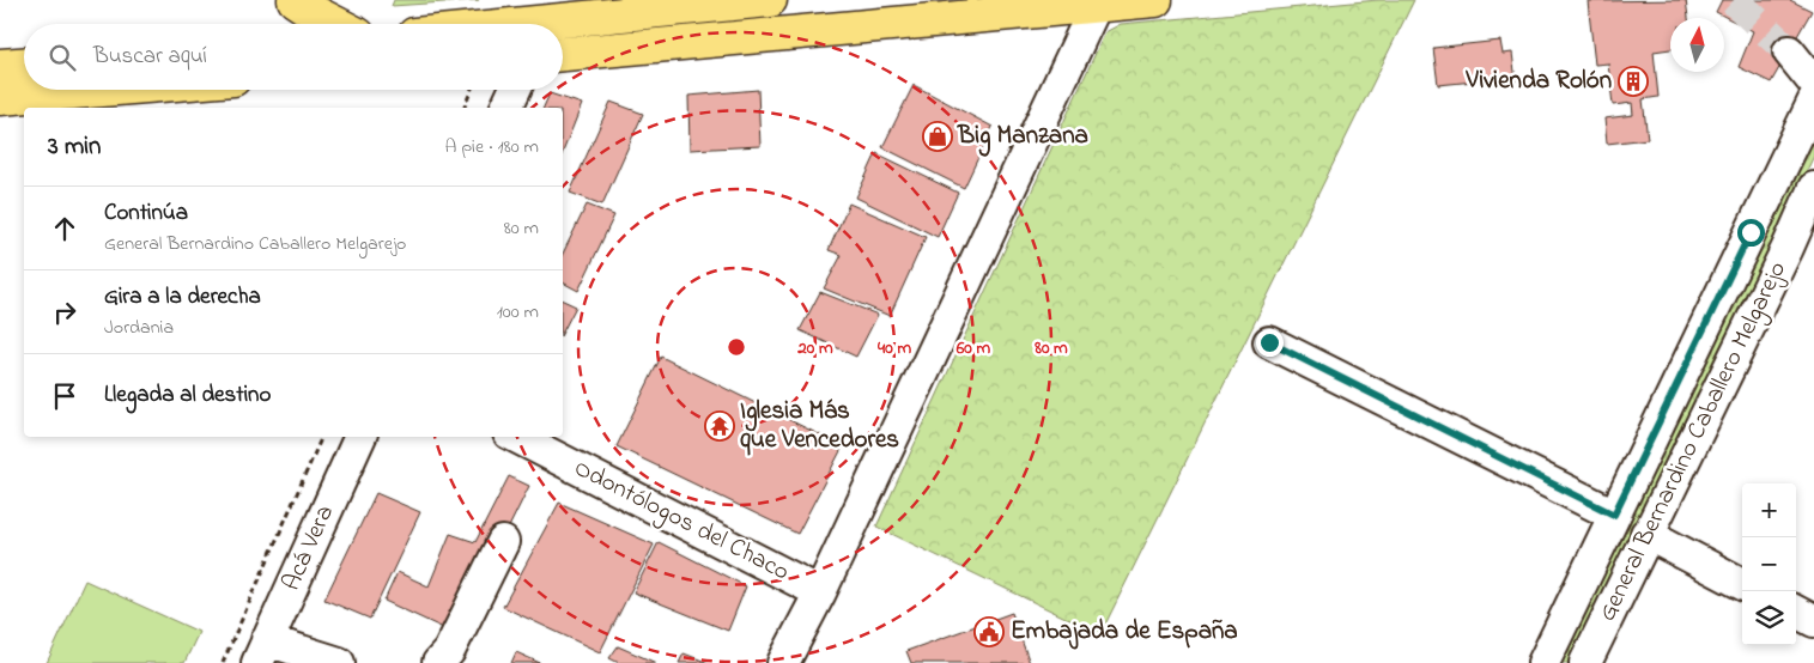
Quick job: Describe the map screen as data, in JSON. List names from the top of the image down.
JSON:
{
  "streets": {
    "street": ["General Bernardino Caballero Melgarejo", "Odontólogos del Chaco", "Acá Vera"]
  },
  "places": {
    "building": ["Vivienda Rolón"],
    "shop": ["Big Manzana"],
    "temple": ["Iglesia Más que Vencedores"],
    "public building": ["Embajada de España"]
  },
  "north": "top",
  "page": {
    "search": "Buscar aquí",
    "heading": ["3 min", "A pie · 180 m"],
    "list": [
      ["Continúa", "General Bernardino Caballero Melgarejo", "80 m"],
      ["Gira a la derecha", "Jordania", "100 m"],
      "Llegada al destino"
    ],
    "map_buttons": ["+", "−"]
  },
  "rings": [
    "20 m",
    "40 m",
    "60 m",
    "80 m"
  ]
}
